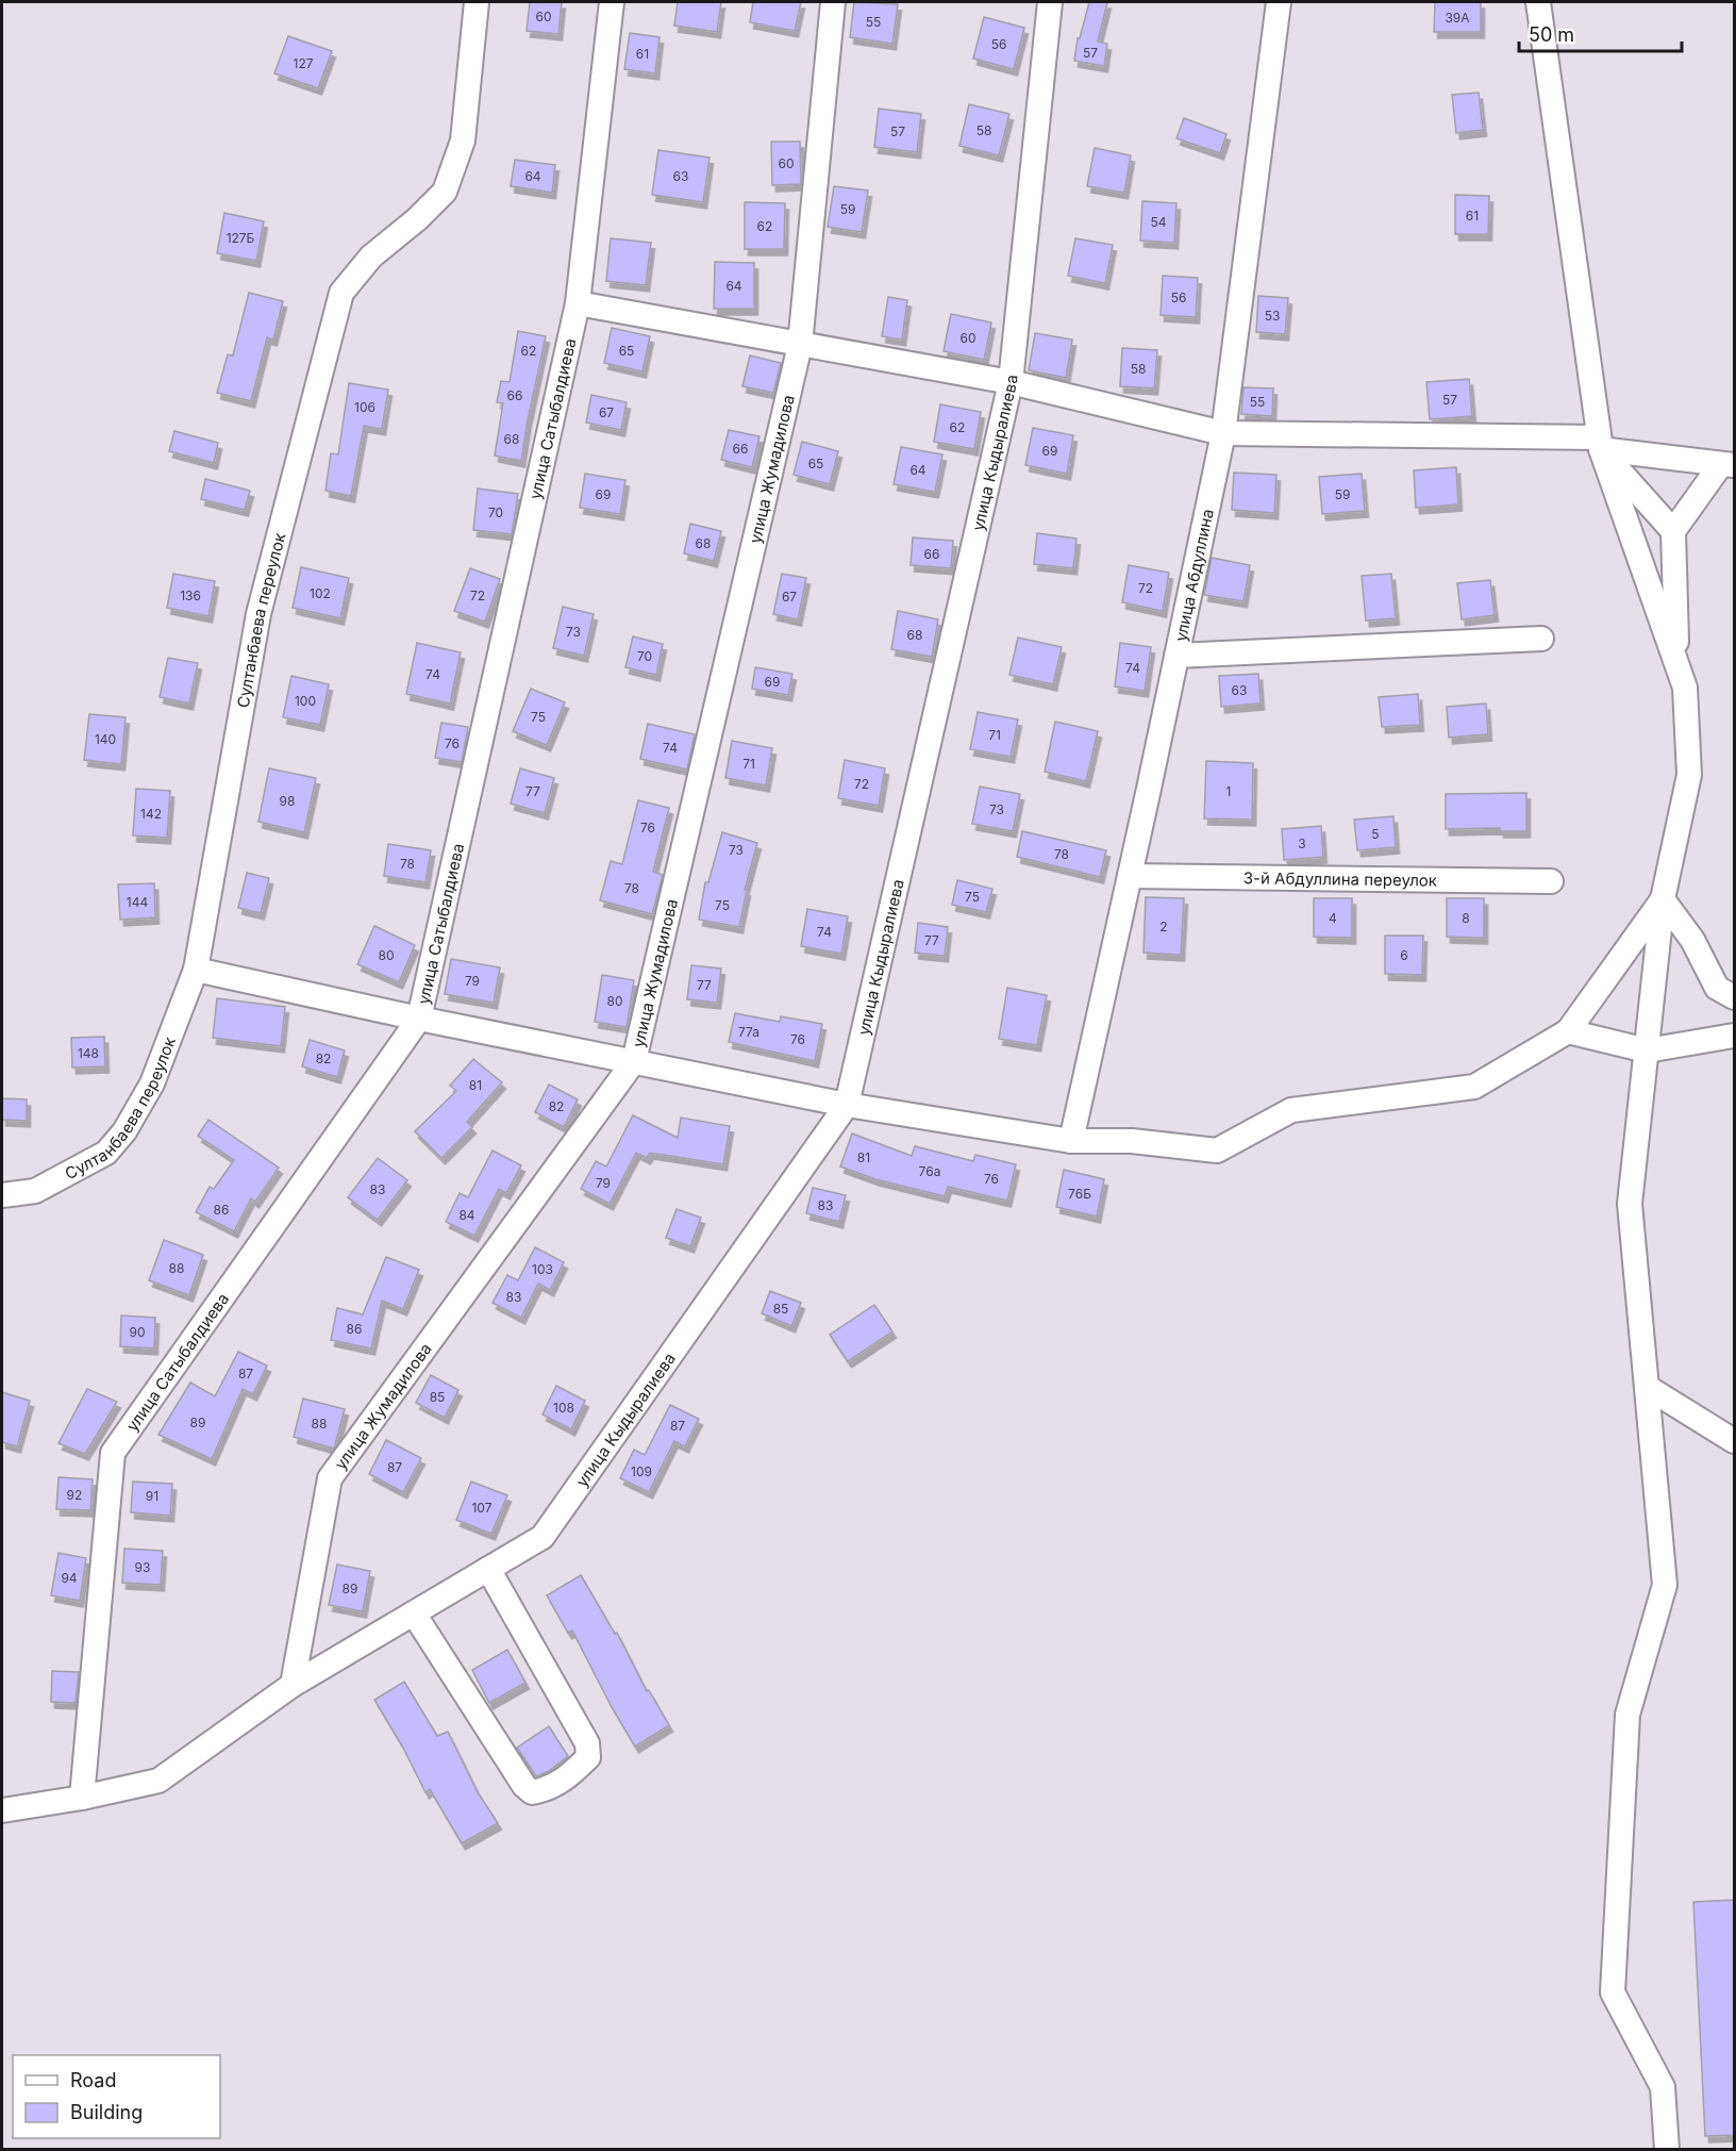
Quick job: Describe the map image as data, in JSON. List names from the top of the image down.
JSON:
{
  "streets": {
    "street": [
      "улица Сатыбалдиева",
      "улица Кыдыралиева",
      "улица Жумадилова",
      "улица Абдуллина",
      "Султанбаева переулок",
      "3-й Абдуллина переулок"
    ]
  },
  "crossings": [
    ["улица Кыдыралиева", "улица Жумадилова"],
    ["улица Абдуллина", "3-й Абдуллина переулок"]
  ],
  "house_numbers": [
    "60",
    "39А",
    "55",
    "56",
    "57",
    "61",
    "127",
    "58",
    "57",
    "60",
    "64",
    "63",
    "59",
    "61",
    "54",
    "62",
    "127Б",
    "64",
    "56",
    "53",
    "60",
    "62",
    "65",
    "58",
    "66",
    "57",
    "55",
    "106",
    "67",
    "62",
    "68",
    "66",
    "69",
    "65",
    "64",
    "69",
    "59",
    "70",
    "68",
    "66",
    "72",
    "102",
    "136",
    "72",
    "67",
    "73",
    "68",
    "70",
    "74",
    "74",
    "69",
    "63",
    "100",
    "75",
    "71",
    "140",
    "76",
    "74",
    "71",
    "72",
    "77",
    "1",
    "98",
    "73",
    "142",
    "76",
    "5",
    "3",
    "73",
    "78",
    "78",
    "78",
    "75",
    "144",
    "75",
    "4",
    "8",
    "2",
    "74",
    "77",
    "80",
    "6",
    "79",
    "77",
    "80",
    "77а",
    "76",
    "148",
    "82",
    "81",
    "82",
    "81",
    "76а",
    "76",
    "79",
    "83",
    "76Б",
    "83",
    "86",
    "84",
    "88",
    "103",
    "83",
    "85",
    "86",
    "90",
    "87",
    "85",
    "108",
    "89",
    "88",
    "87",
    "87",
    "109",
    "92",
    "91",
    "107",
    "93",
    "94",
    "89"
  ],
  "legend": ["Road", "Building"],
  "scale_bar": "50 m"
}
